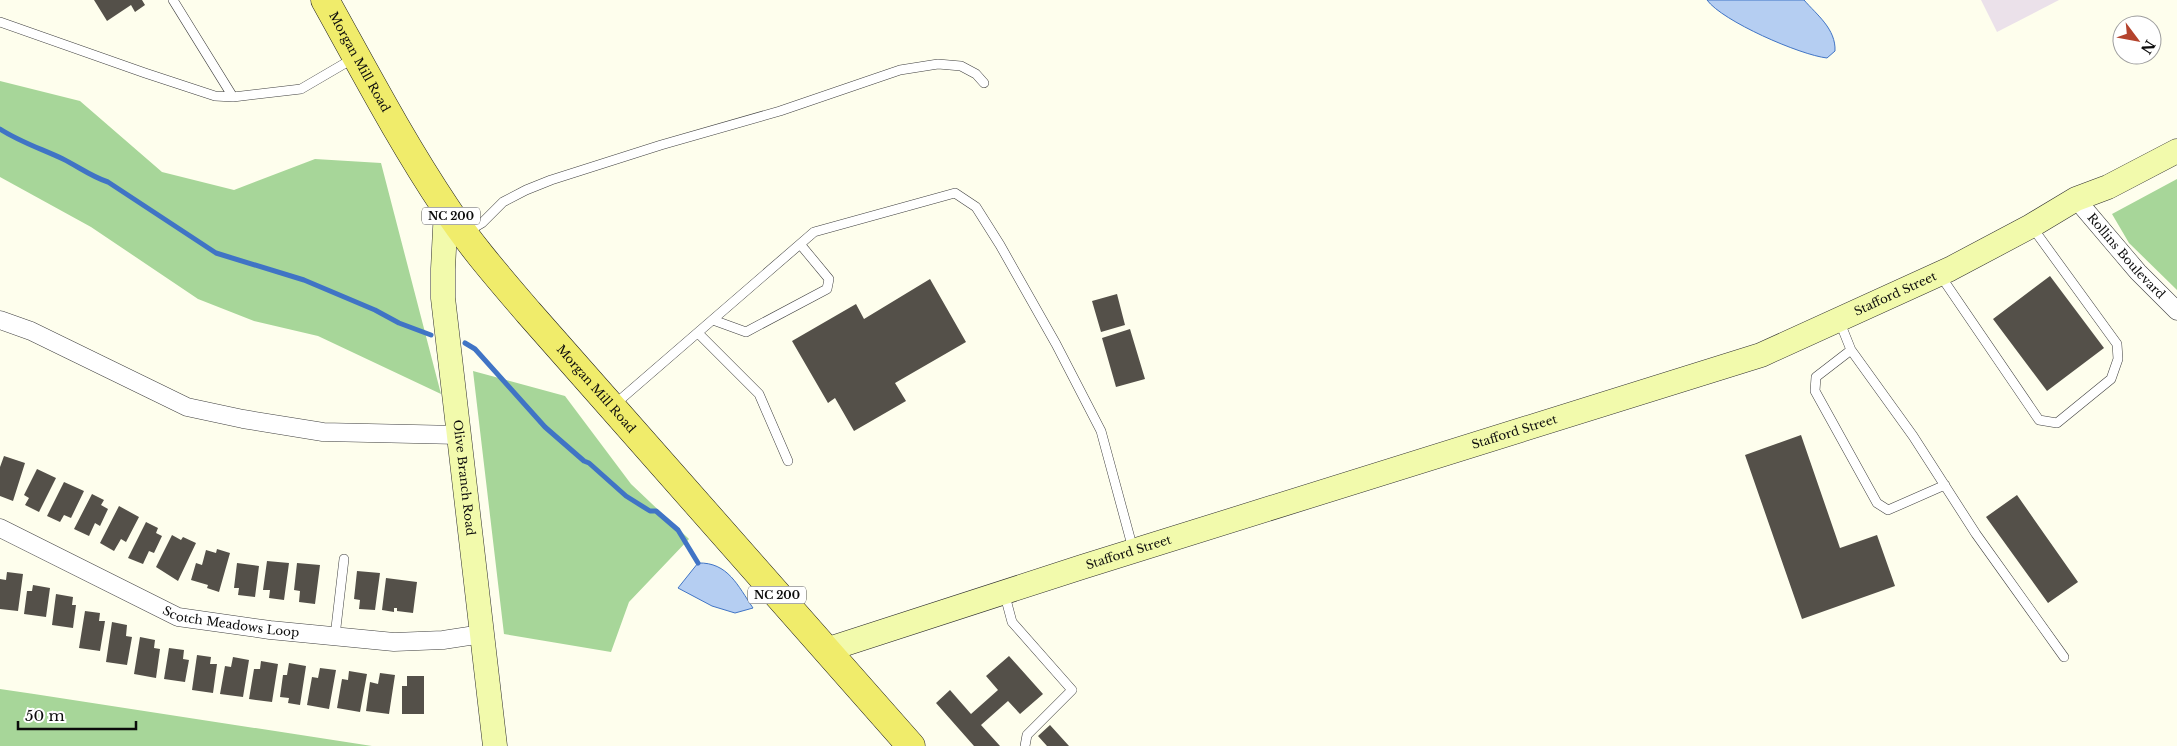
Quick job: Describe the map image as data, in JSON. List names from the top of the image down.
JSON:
{
  "streets": {
    "main road": ["Morgan Mill Road", "NC 200"],
    "street": [
      "Rollins Boulevard",
      "Stafford Street",
      "Olive Branch Road",
      "Scotch Meadows Loop"
    ]
  },
  "crossings": [
    ["Morgan Mill Road", "Stafford Street"],
    ["Morgan Mill Road", "Olive Branch Road"],
    ["Rollins Boulevard", "Stafford Street"],
    ["Olive Branch Road", "Scotch Meadows Loop"]
  ],
  "scale_bar": "50 m",
  "north": "bottom right"
}
